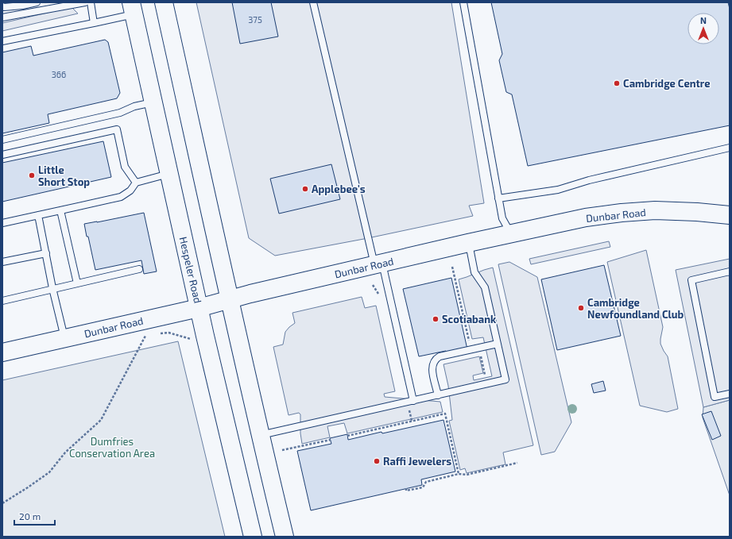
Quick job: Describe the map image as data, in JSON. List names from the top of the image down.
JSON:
{
  "streets": {
    "main road": ["Dunbar Road", "Hespeler Road"]
  },
  "crossings": [
    ["Dunbar Road", "Hespeler Road"]
  ],
  "parks": ["Dumfries Conservation Area"],
  "places": [
    "Cambridge Centre",
    "Little Short Stop",
    "Applebee's",
    "Cambridge Newfoundland Club",
    "Scotiabank",
    "Raffi Jewelers"
  ],
  "house_numbers": ["375", "366"],
  "scale_bar": "20 m",
  "north": "top"
}
